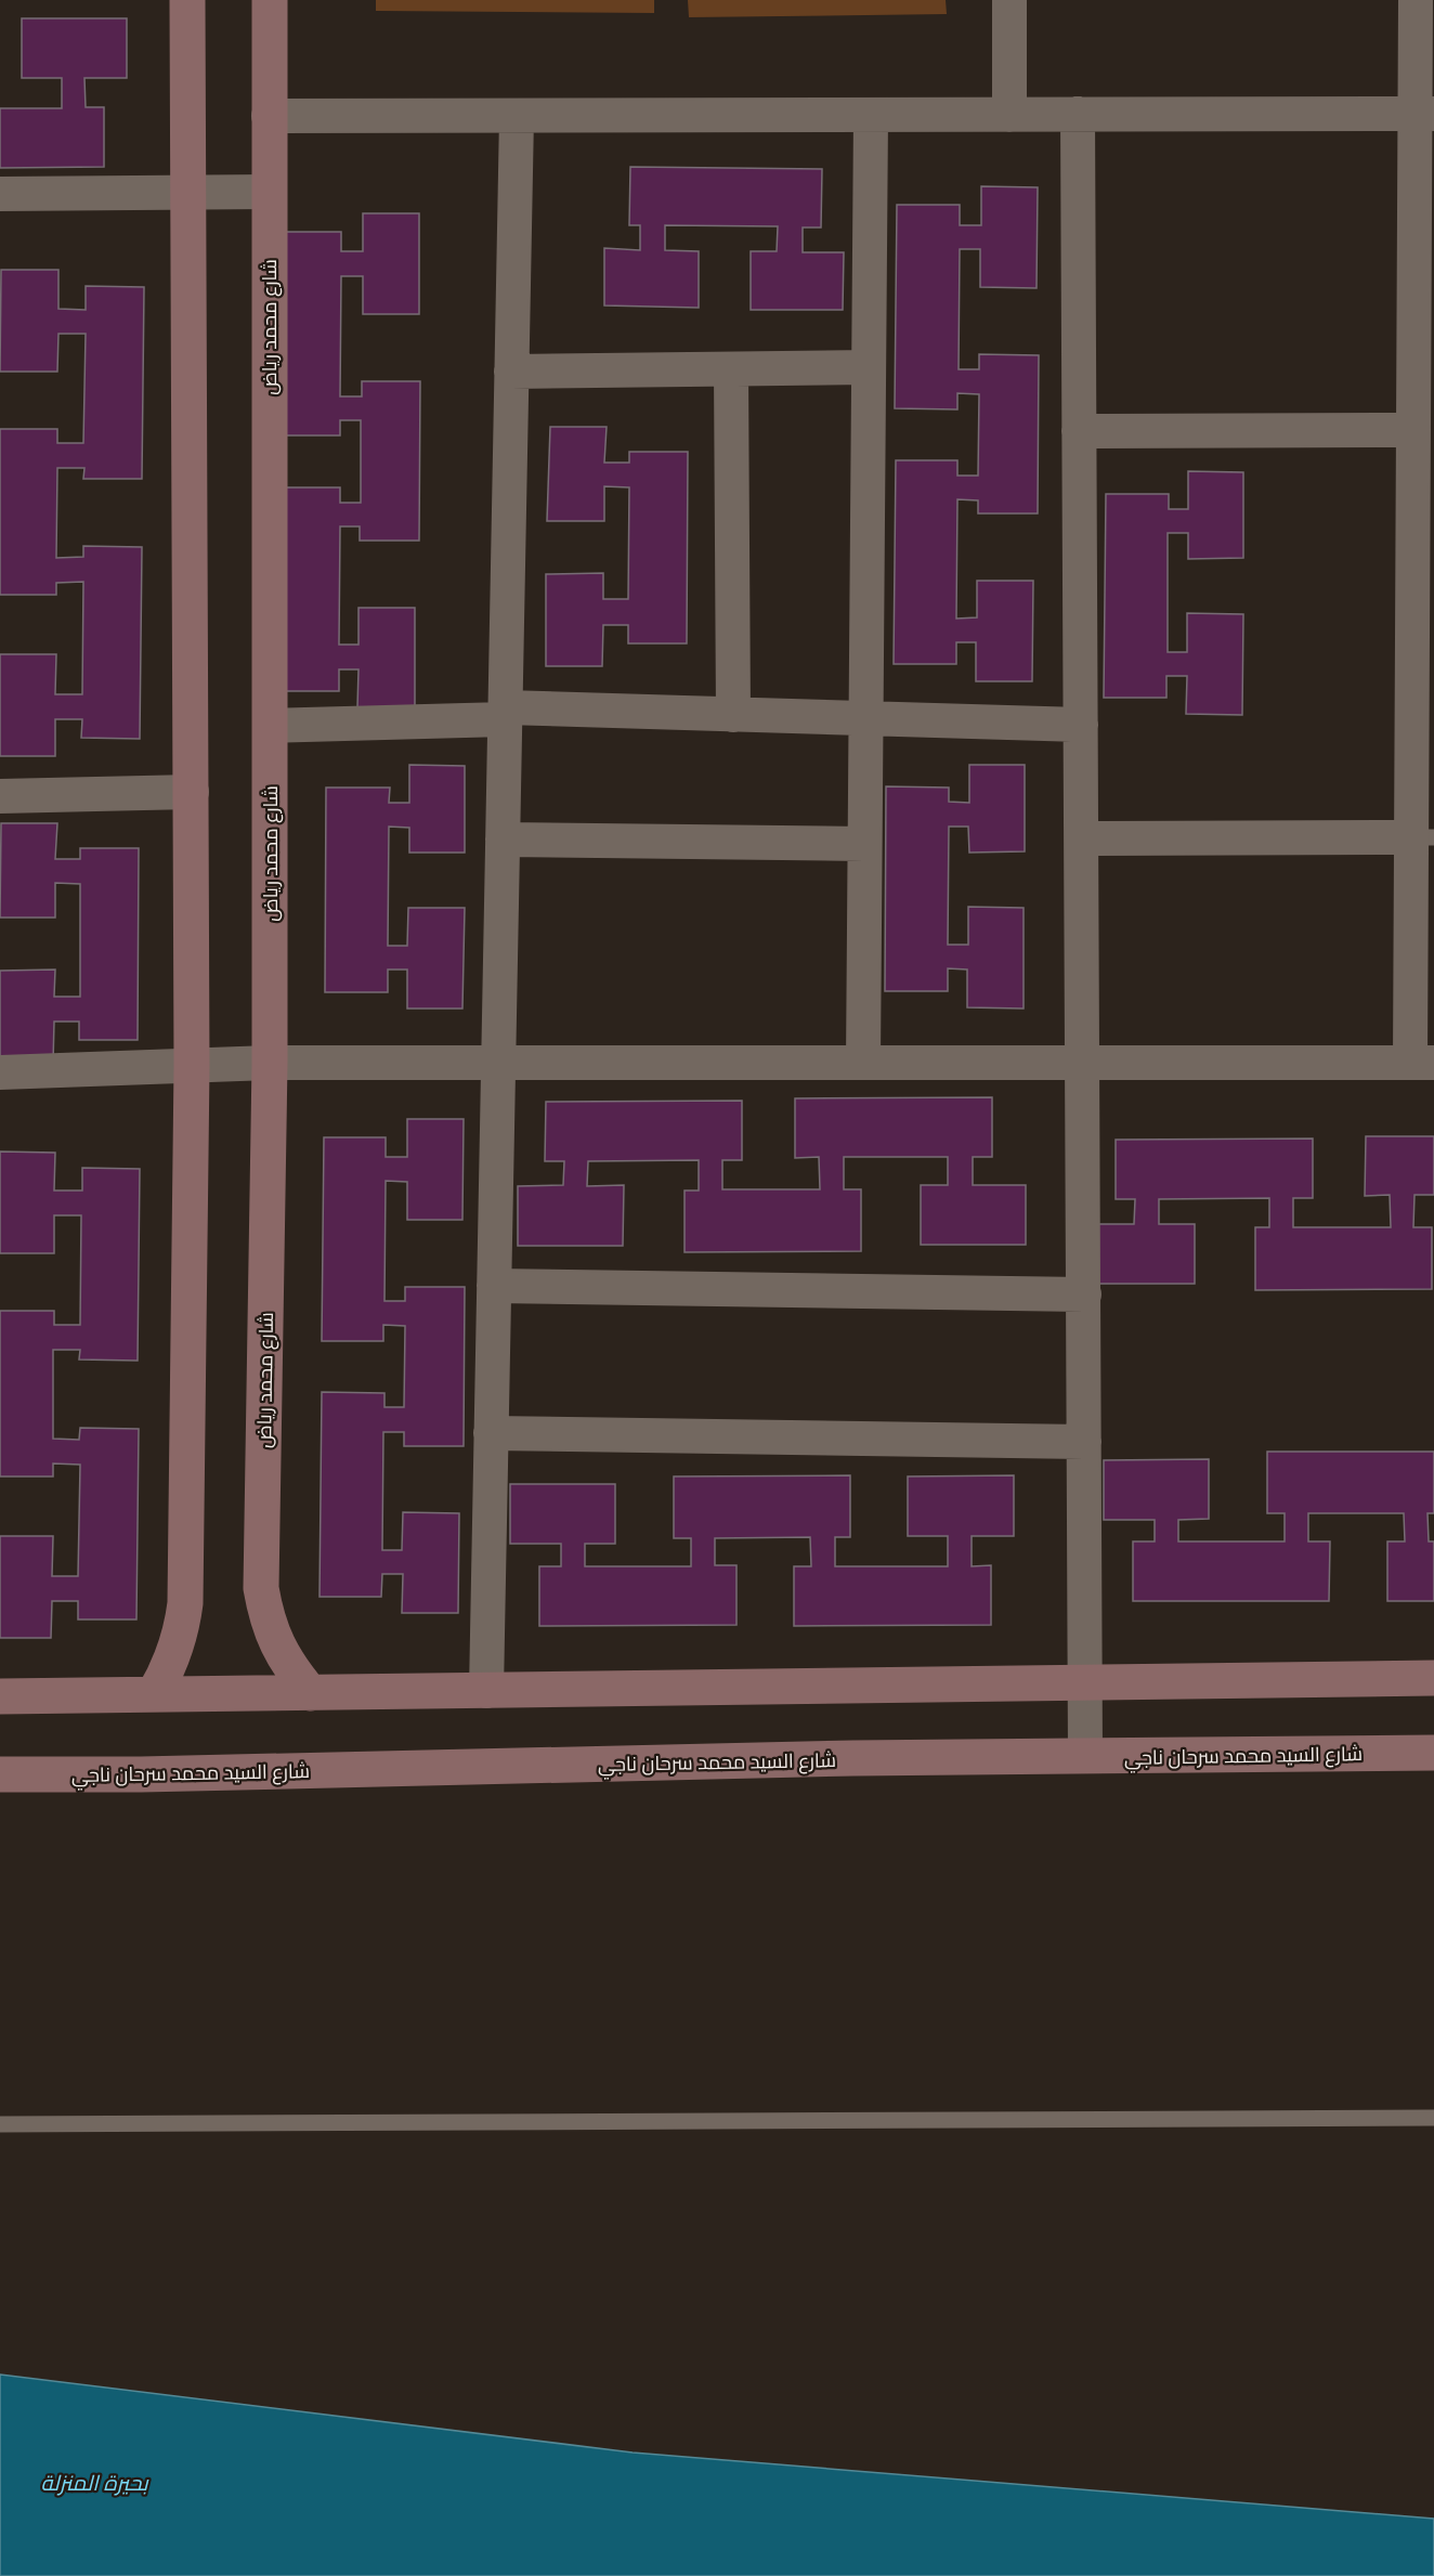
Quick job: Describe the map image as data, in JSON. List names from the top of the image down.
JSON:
{
  "streets": {
    "street": ["شارع محمد رياض", "شارع السيد محمد سرحان ناجي"]
  },
  "water": ["بحيرة المنزلة"]
}
